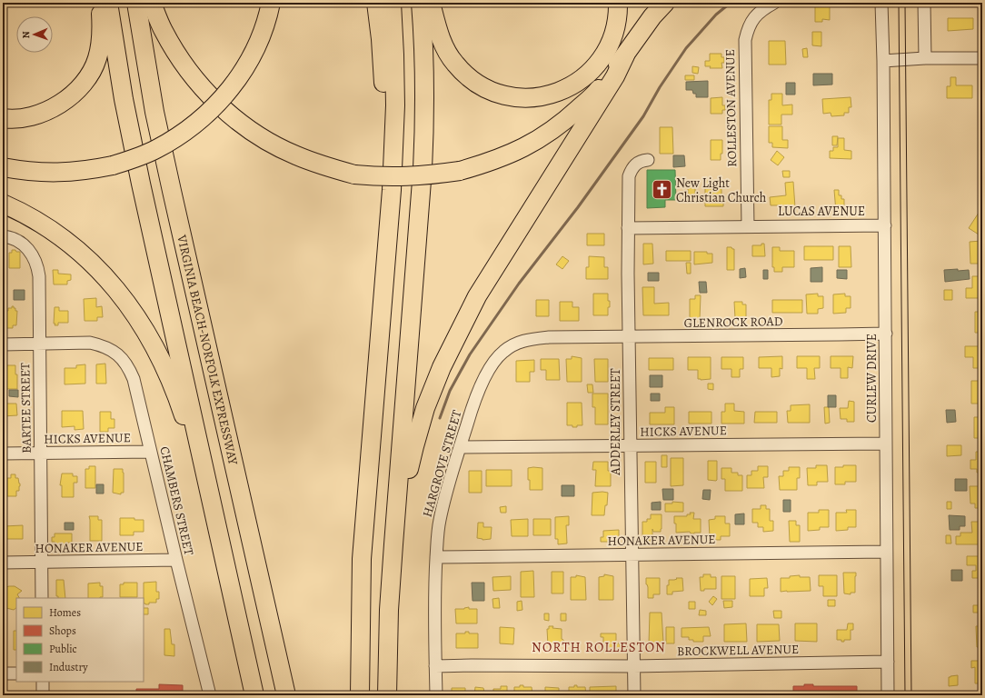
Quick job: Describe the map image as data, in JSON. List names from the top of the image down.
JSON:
{
  "streets": {
    "highway": ["VIRGINIA BEACH-NORFOLK EXPRESSWAY"],
    "street": [
      "ROLLESTON AVENUE",
      "LUCAS AVENUE",
      "GLENROCK ROAD",
      "CURLEW DRIVE",
      "BARTEE STREET",
      "ADDERLEY STREET",
      "HICKS AVENUE",
      "HARGROVE STREET",
      "CHAMBERS STREET",
      "HONAKER AVENUE",
      "BROCKWELL AVENUE"
    ]
  },
  "crossings": [
    ["ROLLESTON AVENUE", "LUCAS AVENUE"],
    ["LUCAS AVENUE", "CURLEW DRIVE"],
    ["LUCAS AVENUE", "ADDERLEY STREET"],
    ["GLENROCK ROAD", "CURLEW DRIVE"],
    ["GLENROCK ROAD", "ADDERLEY STREET"],
    ["GLENROCK ROAD", "HARGROVE STREET"],
    ["CURLEW DRIVE", "HICKS AVENUE"],
    ["CURLEW DRIVE", "HONAKER AVENUE"],
    ["CURLEW DRIVE", "BROCKWELL AVENUE"],
    ["BARTEE STREET", "HICKS AVENUE"],
    ["BARTEE STREET", "CHAMBERS STREET"],
    ["BARTEE STREET", "HONAKER AVENUE"],
    ["ADDERLEY STREET", "HICKS AVENUE"],
    ["ADDERLEY STREET", "HONAKER AVENUE"],
    ["ADDERLEY STREET", "BROCKWELL AVENUE"],
    ["HICKS AVENUE", "HARGROVE STREET"],
    ["HICKS AVENUE", "CHAMBERS STREET"],
    ["HARGROVE STREET", "HONAKER AVENUE"],
    ["HARGROVE STREET", "BROCKWELL AVENUE"],
    ["CHAMBERS STREET", "HONAKER AVENUE"]
  ],
  "districts": ["NORTH ROLLESTON"],
  "places": {
    "church": ["New Light Christian Church"]
  },
  "legend": [
    "Homes",
    "Shops",
    "Public",
    "Industry"
  ],
  "north": "left"
}
